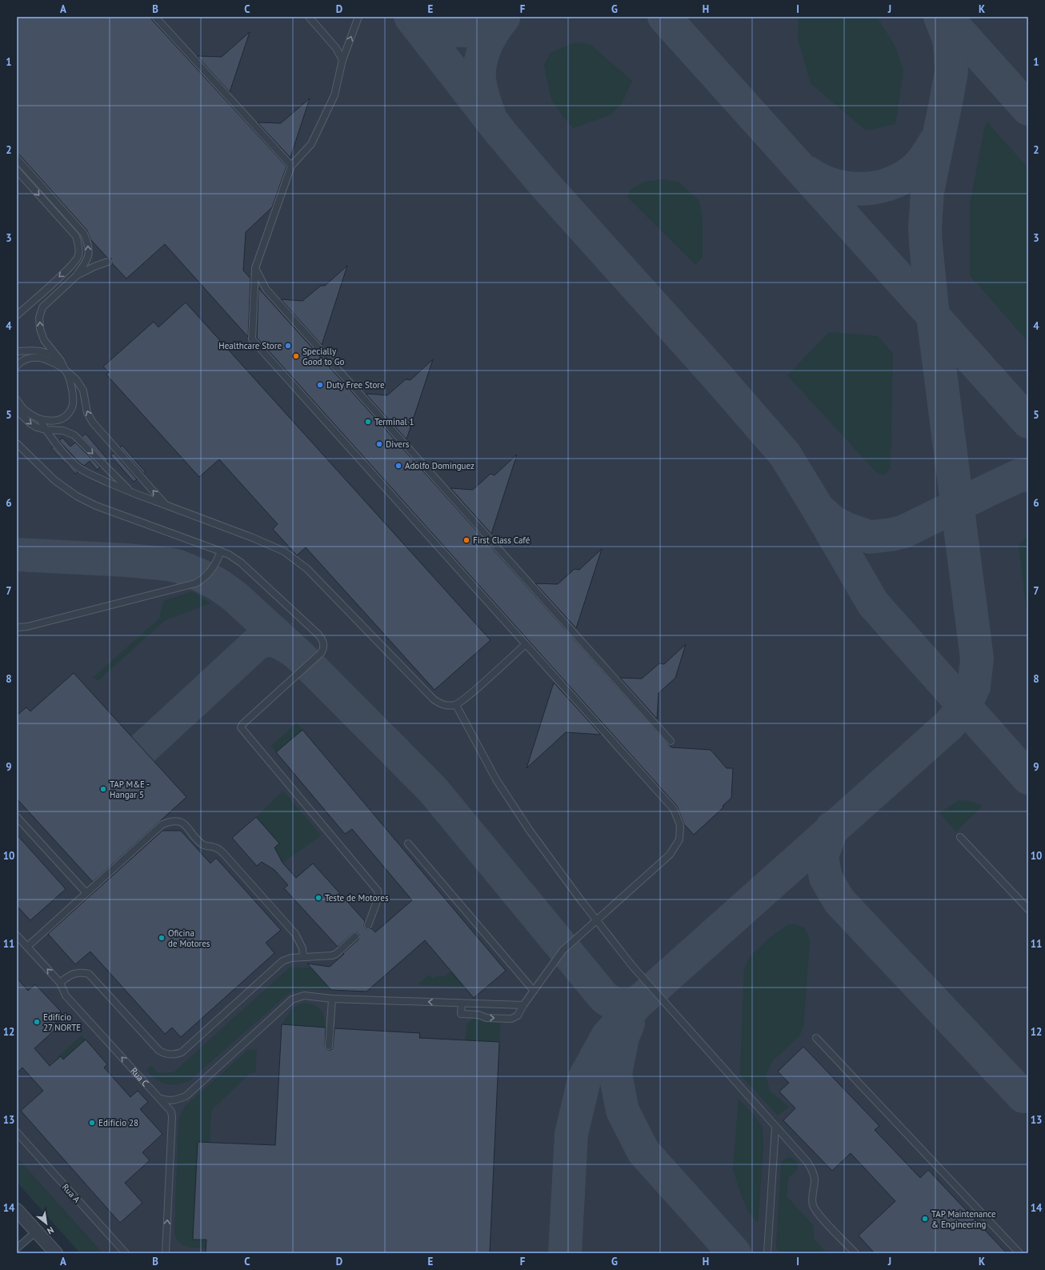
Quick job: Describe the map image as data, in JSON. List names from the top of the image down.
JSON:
{
  "streets": {
    "lane": ["Rua C", "Rua A"]
  },
  "one_way": ["Rua C"],
  "places": [
    "Healthcare Store",
    "Specially Good to Go",
    "Duty Free Store",
    "Terminal 1",
    "Divers",
    "Adolfo Dominguez",
    "First Class Café",
    "TAP M&E - Hangar 5",
    "Teste de Motores",
    "Oficina de Motores",
    "Edifício 27 NORTE",
    "Edifício 28",
    "TAP Maintenance & Engineering"
  ],
  "north": "bottom right",
  "grid": {
    "columns": [
      "A",
      "B",
      "C",
      "D",
      "E",
      "F",
      "G",
      "H",
      "I",
      "J",
      "K"
    ],
    "rows": [
      "1",
      "2",
      "3",
      "4",
      "5",
      "6",
      "7",
      "8",
      "9",
      "10",
      "11",
      "12",
      "13",
      "14"
    ]
  }
}
